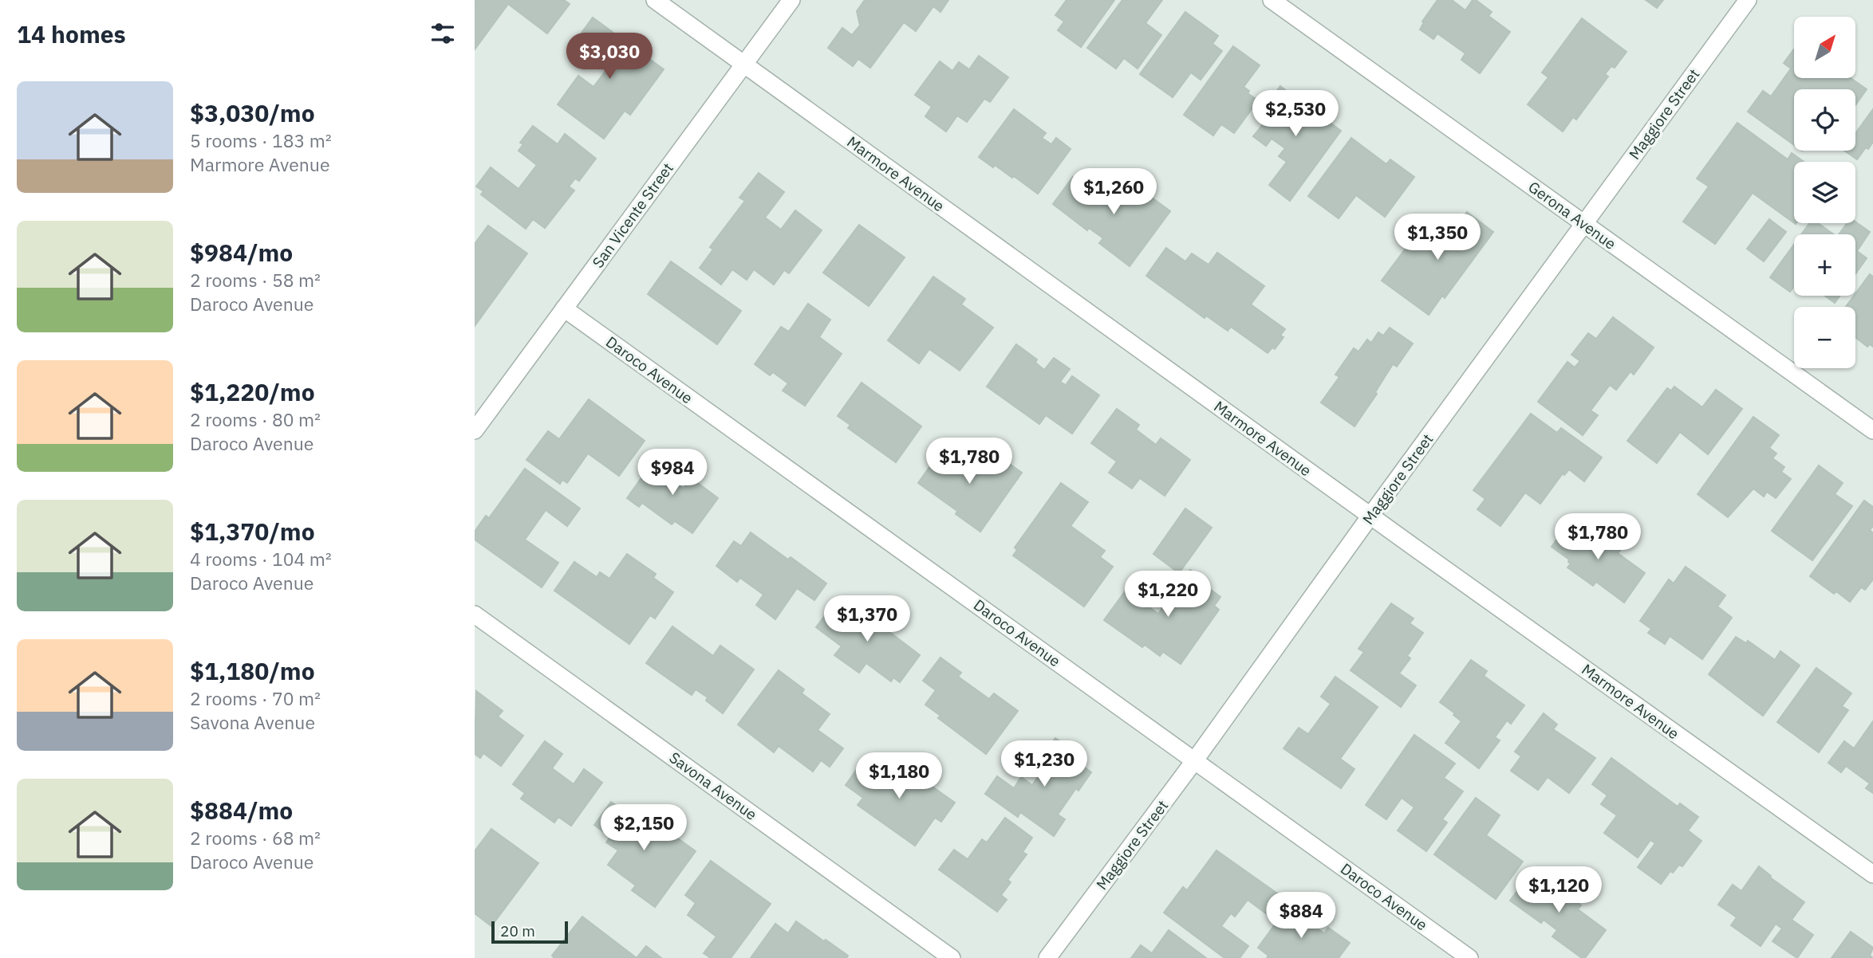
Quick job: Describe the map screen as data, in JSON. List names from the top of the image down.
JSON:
{
  "streets": {
    "street": [
      "Maggiore Street",
      "Marmore Avenue",
      "San Vicente Street",
      "Gerona Avenue",
      "Daroco Avenue",
      "Savona Avenue"
    ]
  },
  "crossings": [
    ["Maggiore Street", "Marmore Avenue"],
    ["Maggiore Street", "Gerona Avenue"],
    ["Maggiore Street", "Daroco Avenue"],
    ["Marmore Avenue", "San Vicente Street"],
    ["San Vicente Street", "Daroco Avenue"]
  ],
  "scale_bar": "20 m",
  "north": "top right",
  "page": {
    "heading": "14 homes",
    "map_buttons": ["+", "−"],
    "price": [
      "$3,030",
      "$2,530",
      "$1,260",
      "$1,350",
      "$1,780",
      "$984",
      "$1,780",
      "$1,220",
      "$1,370",
      "$1,230",
      "$1,180",
      "$2,150",
      "$1,120",
      "$884"
    ],
    "list": [
      {
        "name": "$3,030/mo",
        "note": "5 rooms · 183 m² · Marmore Avenue"
      },
      {
        "name": "$984/mo",
        "note": "2 rooms · 58 m² · Daroco Avenue"
      },
      {
        "name": "$1,220/mo",
        "note": "2 rooms · 80 m² · Daroco Avenue"
      },
      {
        "name": "$1,370/mo",
        "note": "4 rooms · 104 m² · Daroco Avenue"
      },
      {
        "name": "$1,180/mo",
        "note": "2 rooms · 70 m² · Savona Avenue"
      },
      {
        "name": "$884/mo",
        "note": "2 rooms · 68 m² · Daroco Avenue"
      }
    ],
    "scale": "20 m"
  }
}
